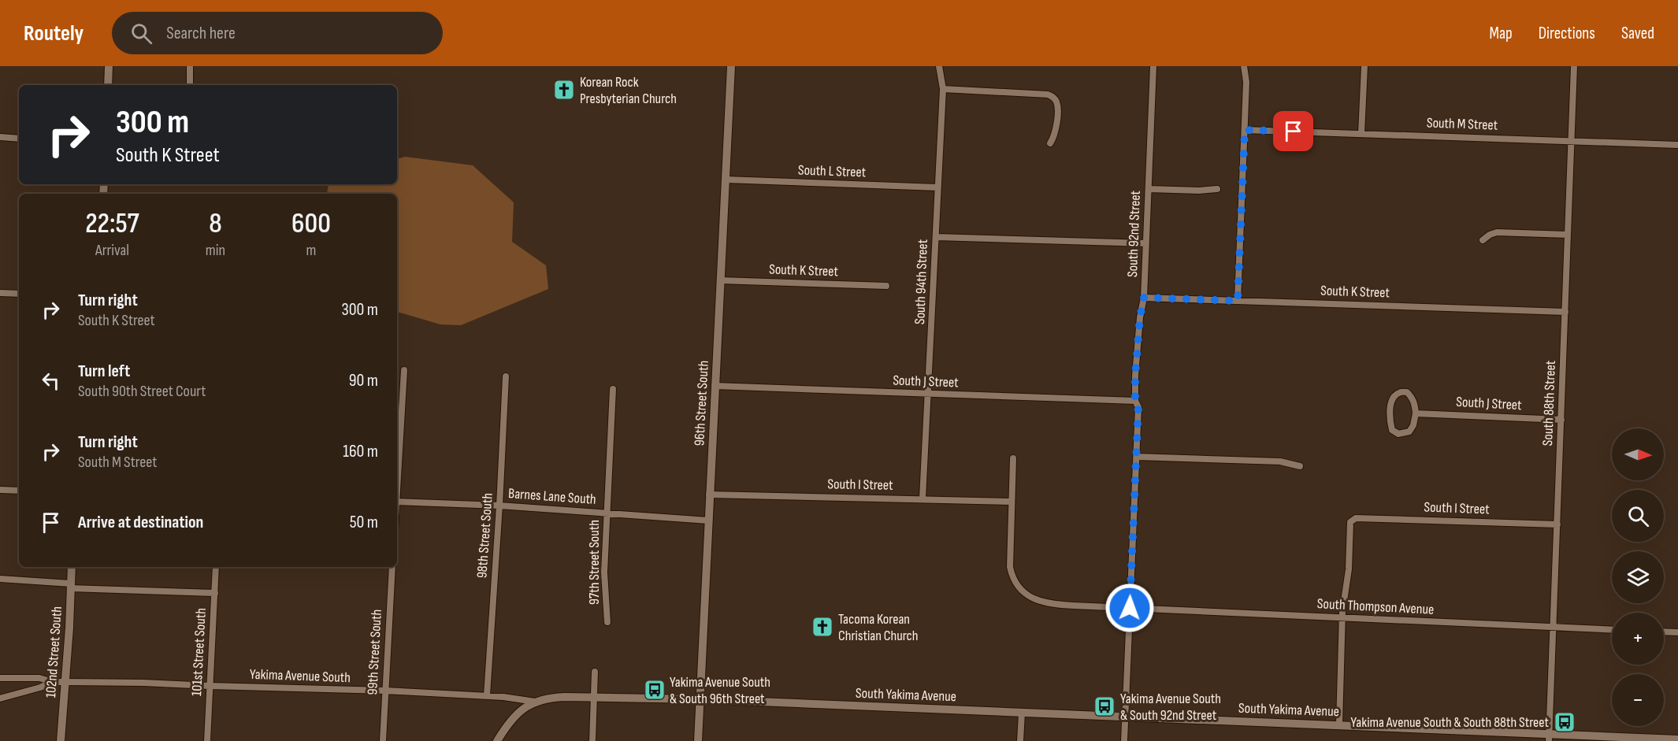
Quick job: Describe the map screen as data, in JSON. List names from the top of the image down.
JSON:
{
  "streets": {
    "main road": [
      "96th Street South",
      "102nd Street South",
      "Yakima Avenue South",
      "South Yakima Avenue"
    ],
    "street": [
      "South M Street",
      "South L Street",
      "South 92nd Street",
      "South K Street",
      "South 94th Street",
      "South J Street",
      "South 88th Street",
      "South I Street",
      "Barnes Lane South",
      "98th Street South",
      "97th Street South",
      "South Thompson Avenue",
      "101st Street South",
      "99th Street South"
    ]
  },
  "crossings": [
    ["South M Street", "South 88th Street"],
    ["South L Street", "South 94th Street"],
    ["South L Street", "96th Street South"],
    ["South 92nd Street", "South K Street"],
    ["South 92nd Street", "South J Street"],
    ["South 92nd Street", "South Thompson Avenue"],
    ["South 92nd Street", "South Yakima Avenue"],
    ["South K Street", "96th Street South"],
    ["South K Street", "South 88th Street"],
    ["South 94th Street", "South J Street"],
    ["South 94th Street", "South I Street"],
    ["South J Street", "96th Street South"],
    ["South J Street", "South 88th Street"],
    ["96th Street South", "South I Street"],
    ["96th Street South", "Barnes Lane South"],
    ["96th Street South", "Yakima Avenue South"],
    ["96th Street South", "South Yakima Avenue"],
    ["South 88th Street", "South I Street"],
    ["South 88th Street", "South Thompson Avenue"],
    ["South 88th Street", "South Yakima Avenue"],
    ["South I Street", "South Thompson Avenue"],
    ["Barnes Lane South", "98th Street South"],
    ["Barnes Lane South", "97th Street South"],
    ["98th Street South", "Yakima Avenue South"],
    ["102nd Street South", "Yakima Avenue South"],
    ["101st Street South", "Yakima Avenue South"],
    ["99th Street South", "Yakima Avenue South"],
    ["Yakima Avenue South", "South Yakima Avenue"]
  ],
  "places": {
    "church": ["Korean Rock Presbyterian Church", "Tacoma Korean Christian Church"],
    "bus stop": ["Yakima Avenue South & South 96th Street", "Yakima Avenue South & South 92nd Street", "Yakima Avenue South & South 88th Street"]
  },
  "north": "right",
  "page": {
    "header": "Routely",
    "search": "Search here",
    "nav": ["Map", "Directions", "Saved"],
    "turn": ["300 m", "South K Street"],
    "eta": [
      "22:57",
      "Arrival",
      "8",
      "min",
      "600",
      "m"
    ],
    "list": [
      {
        "name": "Turn right",
        "note": "South K Street",
        "value": "300 m"
      },
      {
        "name": "Turn left",
        "note": "South 90th Street Court",
        "value": "90 m"
      },
      {
        "name": "Turn right",
        "note": "South M Street",
        "value": "160 m"
      },
      {
        "name": "Arrive at destination",
        "value": "50 m"
      }
    ],
    "map_buttons": ["+", "−"]
  }
}
